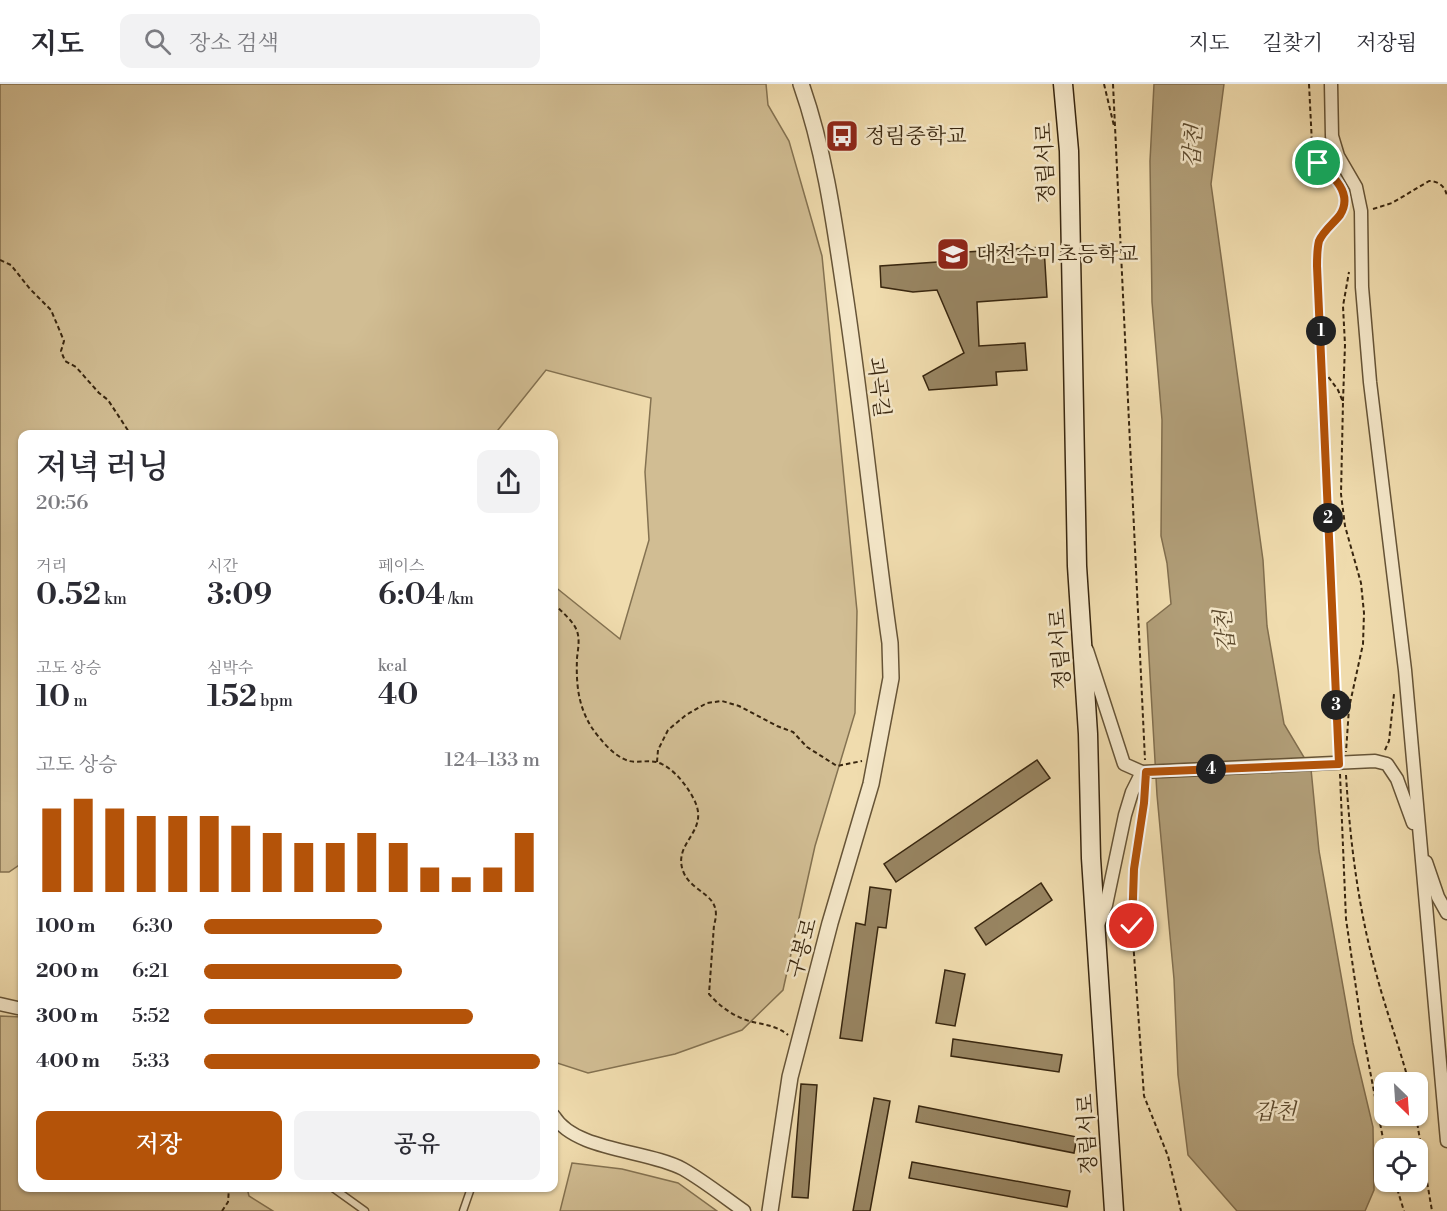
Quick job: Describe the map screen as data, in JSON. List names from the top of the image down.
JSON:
{
  "streets": {
    "main road": ["정림서로"],
    "street": ["괴곡길", "구봉로"]
  },
  "crossings": [
    ["괴곡길", "구봉로"]
  ],
  "water": ["갑천"],
  "places": {
    "bus stop": ["정림중학교"],
    "school or university": ["대전수미초등학교"]
  },
  "north": "bottom right",
  "page": {
    "header": "지도",
    "search": "장소 검색",
    "nav": ["지도", "길찾기", "저장됨"],
    "pins": [
      "1",
      "2",
      "3",
      "4"
    ],
    "heading": ["저녁 러닝", "20:56"],
    "stats": [
      ["거리", "0.52 km"],
      ["시간", "3:09"],
      ["페이스", "6:04 /km"],
      ["고도 상승", "10 m"],
      ["심박수", "152 bpm"],
      ["kcal", "40"]
    ],
    "chart": ["고도 상승", "124–133 m"],
    "list": [
      {
        "name": "100 m",
        "note": "6:30"
      },
      {
        "name": "200 m",
        "note": "6:21"
      },
      {
        "name": "300 m",
        "note": "5:52"
      },
      {
        "name": "400 m",
        "note": "5:33"
      }
    ],
    "buttons": ["저장", "공유"]
  }
}
